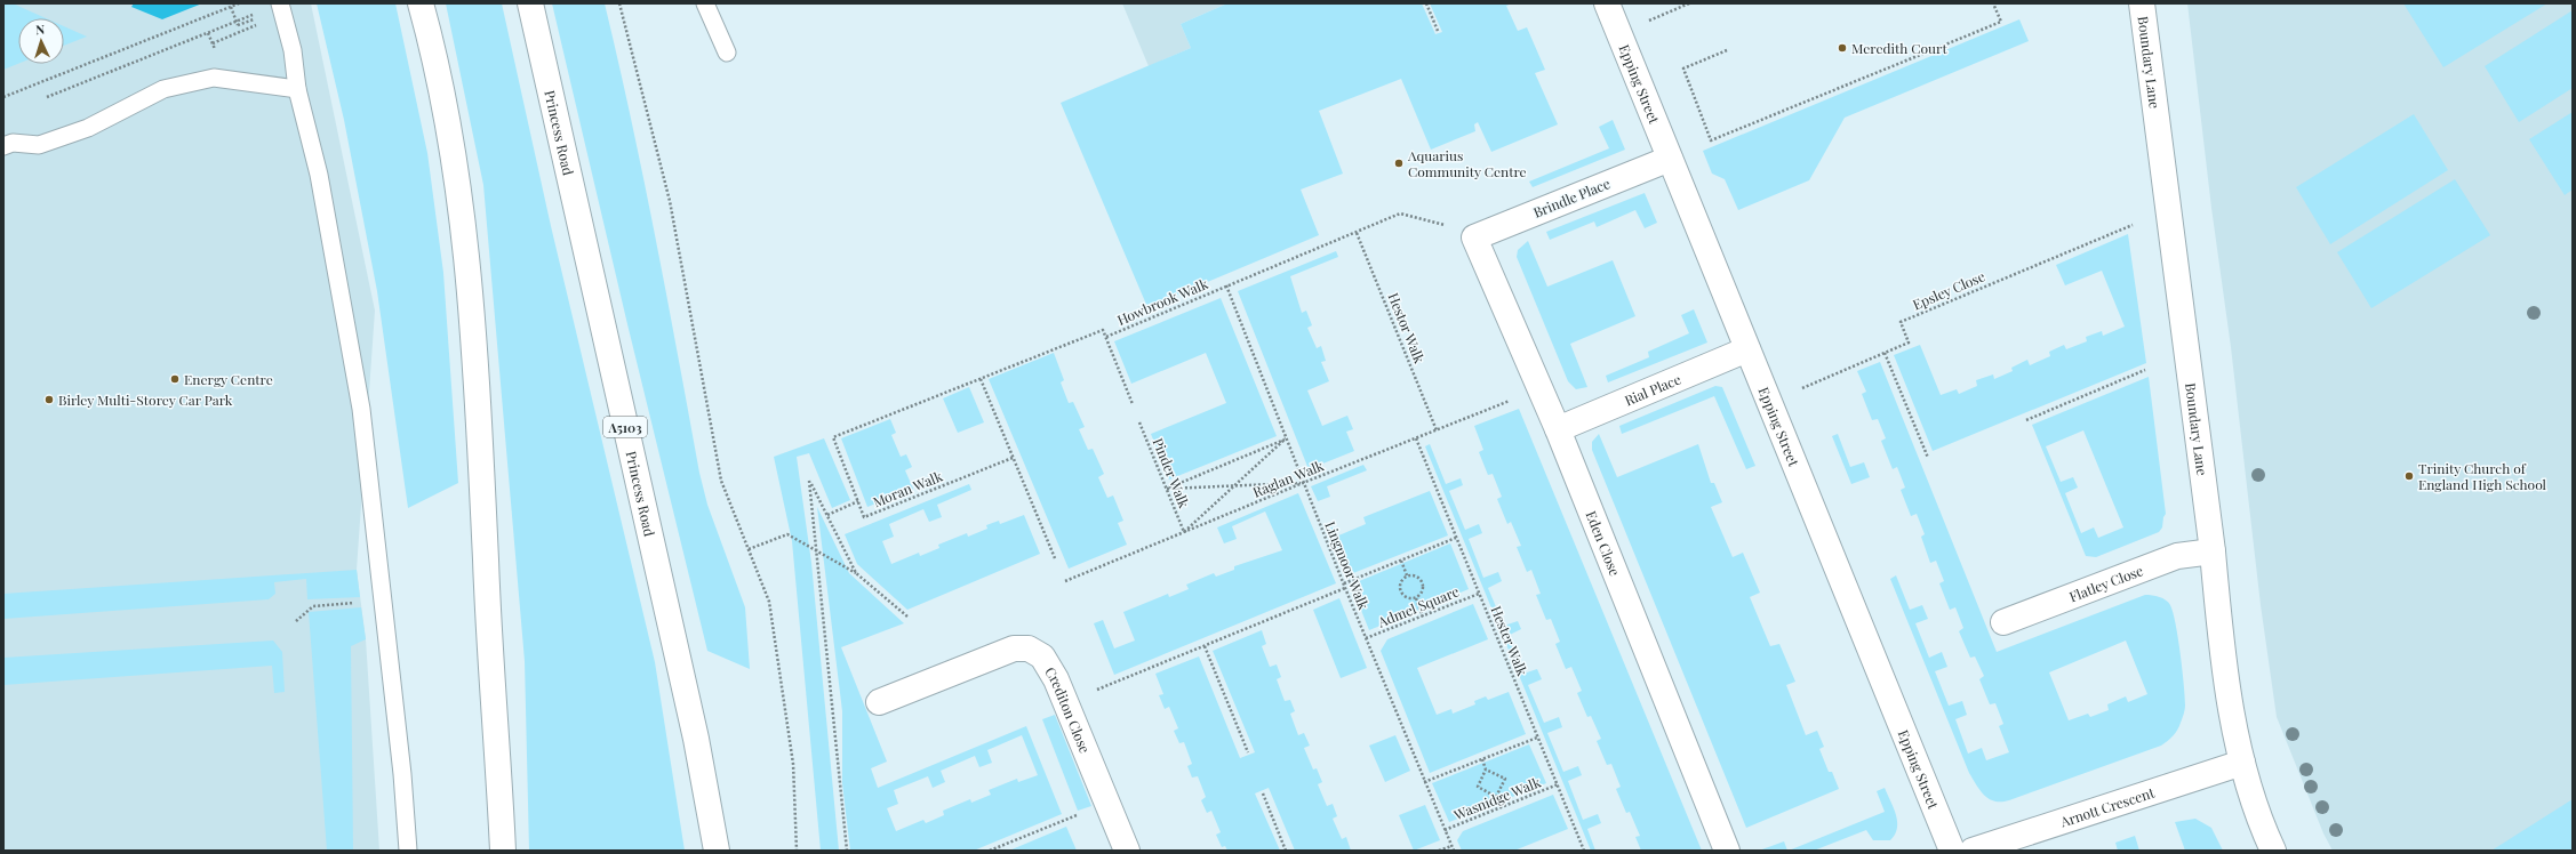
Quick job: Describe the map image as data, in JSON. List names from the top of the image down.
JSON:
{
  "streets": {
    "main road": [
      "Boundary Lane",
      "Epping Street",
      "Princess Road",
      "Brindle Place",
      "Rial Place",
      "A5103",
      "Eden Close",
      "Flatley Close",
      "Crediton Close",
      "Arnott Crescent"
    ],
    "path": [
      "Epsley Close",
      "Howbrook Walk",
      "Hestor Walk",
      "Pinder Walk",
      "Raglan Walk",
      "Moran Walk",
      "Lingmoor Walk",
      "Admel Square",
      "Hester Walk",
      "Wasnidge Walk"
    ]
  },
  "crossings": [
    ["Boundary Lane", "Flatley Close"],
    ["Boundary Lane", "Arnott Crescent"],
    ["Epping Street", "Brindle Place"],
    ["Epping Street", "Rial Place"],
    ["Brindle Place", "Eden Close"],
    ["Howbrook Walk", "Hestor Walk"],
    ["Howbrook Walk", "Lingmoor Walk"],
    ["Hestor Walk", "Raglan Walk"],
    ["Rial Place", "Eden Close"],
    ["Pinder Walk", "Raglan Walk"],
    ["Raglan Walk", "Lingmoor Walk"],
    ["Raglan Walk", "Hester Walk"],
    ["Lingmoor Walk", "Admel Square"],
    ["Lingmoor Walk", "Wasnidge Walk"],
    ["Admel Square", "Hester Walk"],
    ["Hester Walk", "Wasnidge Walk"]
  ],
  "places": [
    "Meredith Court",
    "Aquarius Community Centre",
    "Energy Centre",
    "Birley Multi-Storey Car Park",
    "Trinity Church of England High School"
  ],
  "north": "top"
}
